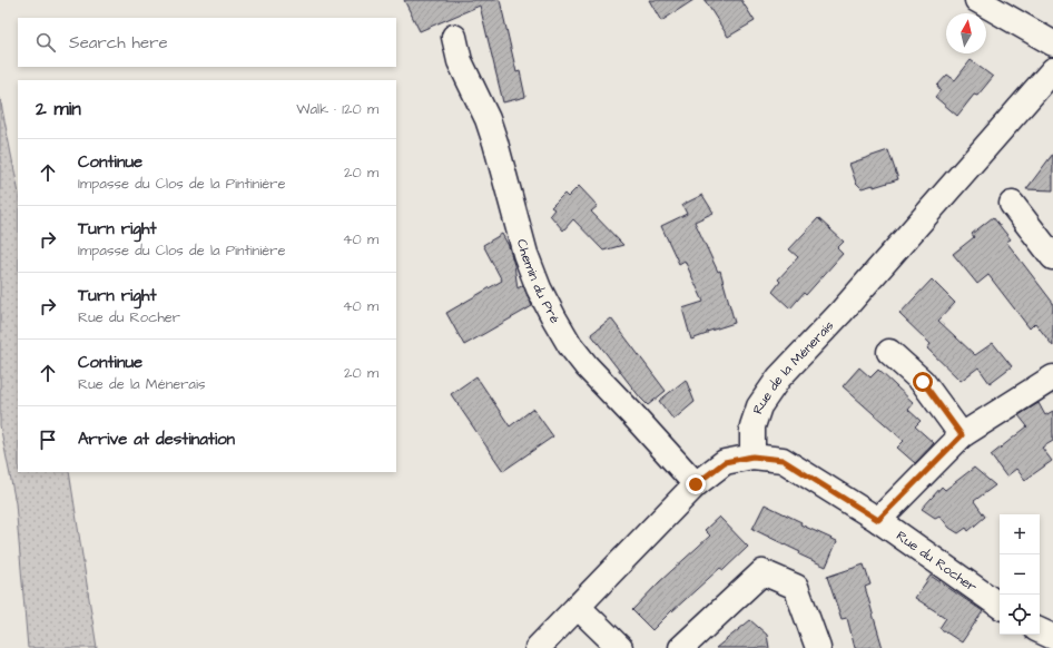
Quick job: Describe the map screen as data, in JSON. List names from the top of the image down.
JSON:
{
  "streets": {
    "street": ["Chemin du Pré", "Rue de la Ménerais", "Rue du Rocher"]
  },
  "crossings": [
    ["Rue de la Ménerais", "Rue du Rocher"]
  ],
  "north": "top",
  "page": {
    "search": "Search here",
    "heading": ["2 min", "Walk · 120 m"],
    "list": [
      ["Continue", "Impasse du Clos de la Pintinière", "20 m"],
      ["Turn right", "Impasse du Clos de la Pintinière", "40 m"],
      ["Turn right", "Rue du Rocher", "40 m"],
      ["Continue", "Rue de la Ménerais", "20 m"],
      "Arrive at destination"
    ],
    "map_buttons": ["+", "−"]
  }
}
